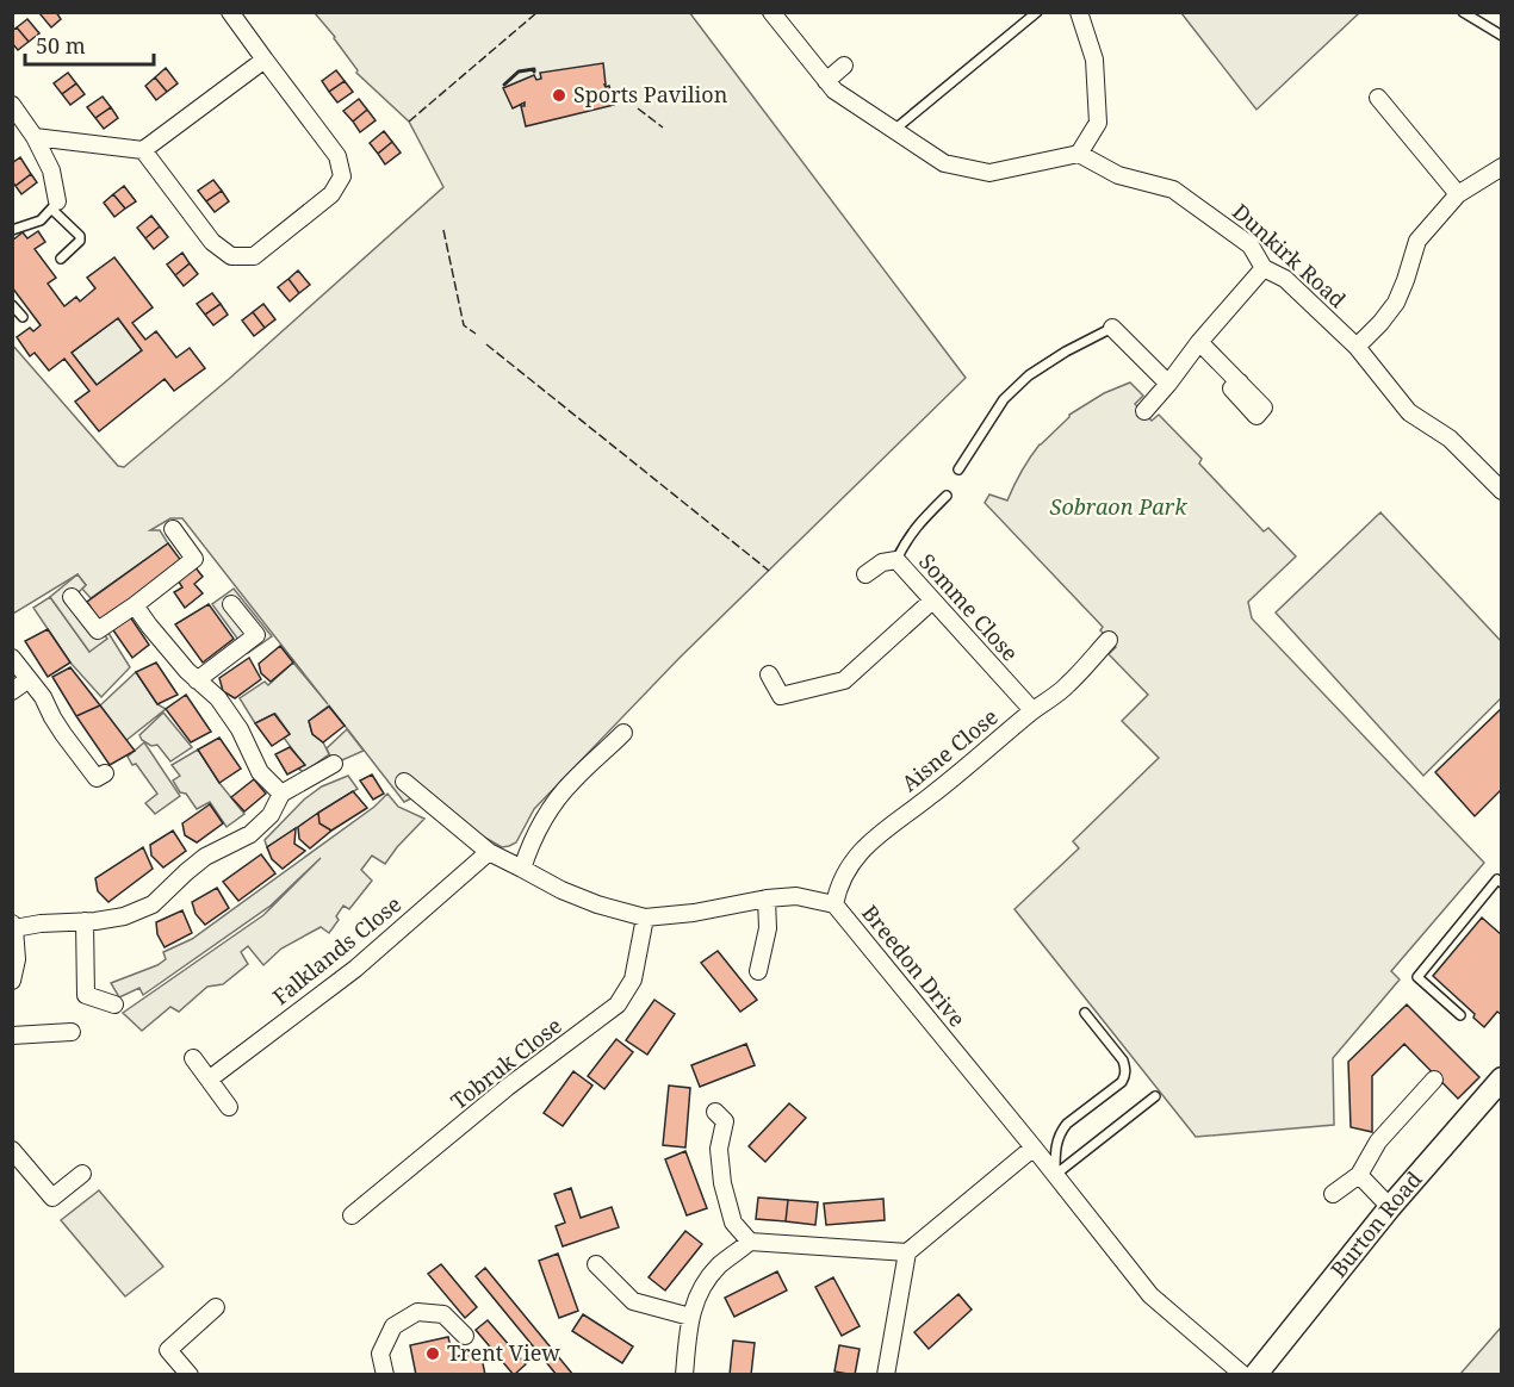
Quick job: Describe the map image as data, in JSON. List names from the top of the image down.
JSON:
{
  "streets": {
    "main road": ["Burton Road"],
    "street": [
      "Dunkirk Road",
      "Somme Close",
      "Aisne Close",
      "Falklands Close",
      "Breedon Drive",
      "Tobruk Close"
    ]
  },
  "crossings": [
    ["Somme Close", "Aisne Close"],
    ["Aisne Close", "Breedon Drive"],
    ["Falklands Close", "Breedon Drive"],
    ["Breedon Drive", "Tobruk Close"]
  ],
  "parks": ["Sobraon Park"],
  "places": ["Sports Pavilion", "Trent View"],
  "scale_bar": "50 m"
}
